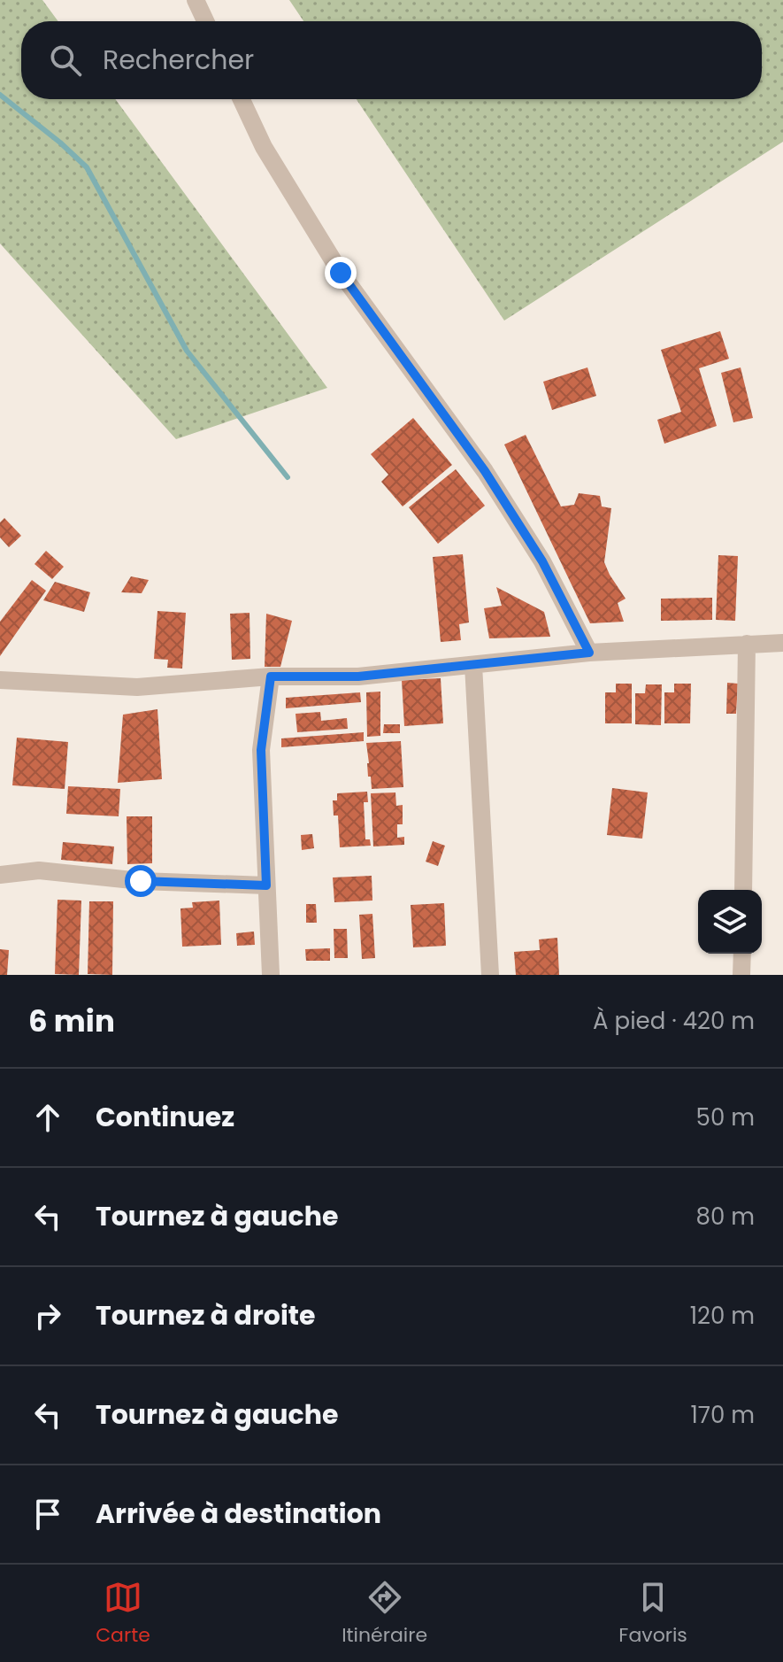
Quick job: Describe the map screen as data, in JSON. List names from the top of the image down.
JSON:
{
  "page": {
    "search": "Rechercher",
    "heading": ["6 min", "À pied · 420 m"],
    "list": [
      ["Continuez", "50 m"],
      ["Tournez à gauche", "80 m"],
      ["Tournez à droite", "120 m"],
      ["Tournez à gauche", "170 m"],
      "Arrivée à destination"
    ],
    "nav": ["Carte", "Itinéraire", "Favoris"]
  }
}
